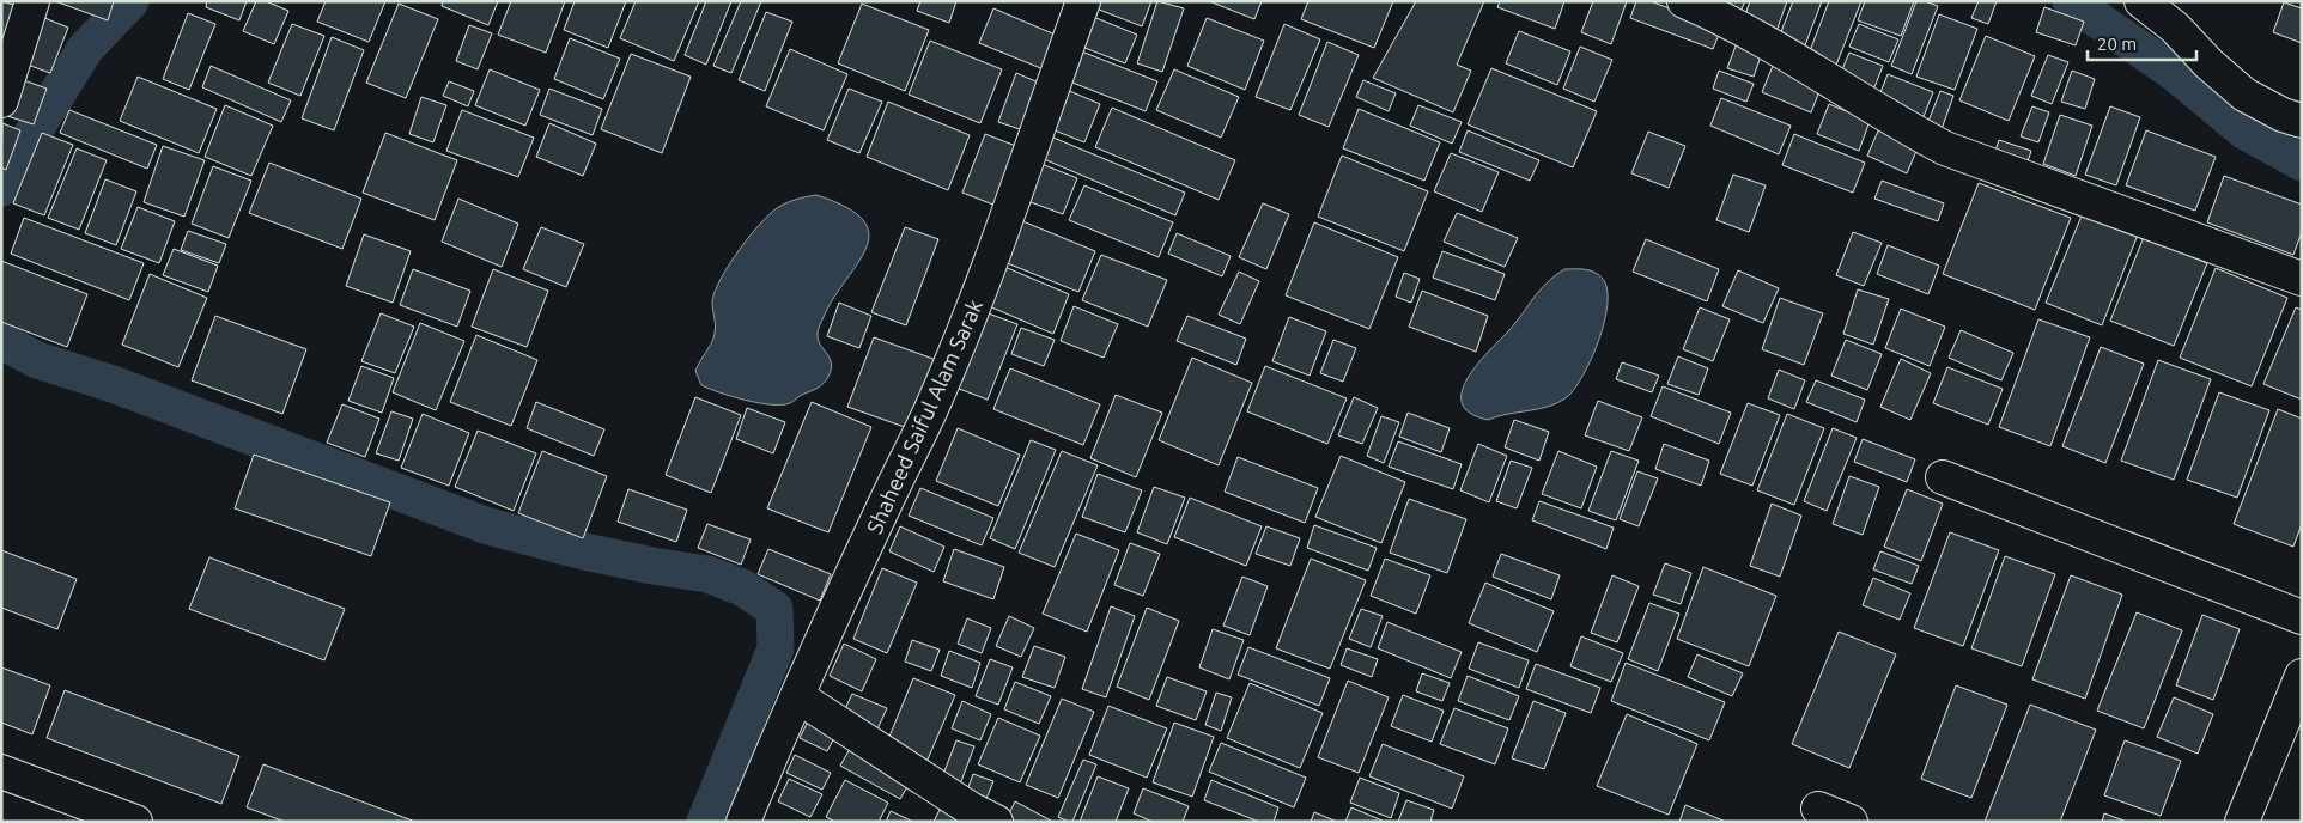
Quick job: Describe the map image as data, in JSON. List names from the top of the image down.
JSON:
{
  "streets": {
    "street": ["Shaheed Saiful Alam Sarak"]
  },
  "scale_bar": "20 m"
}
